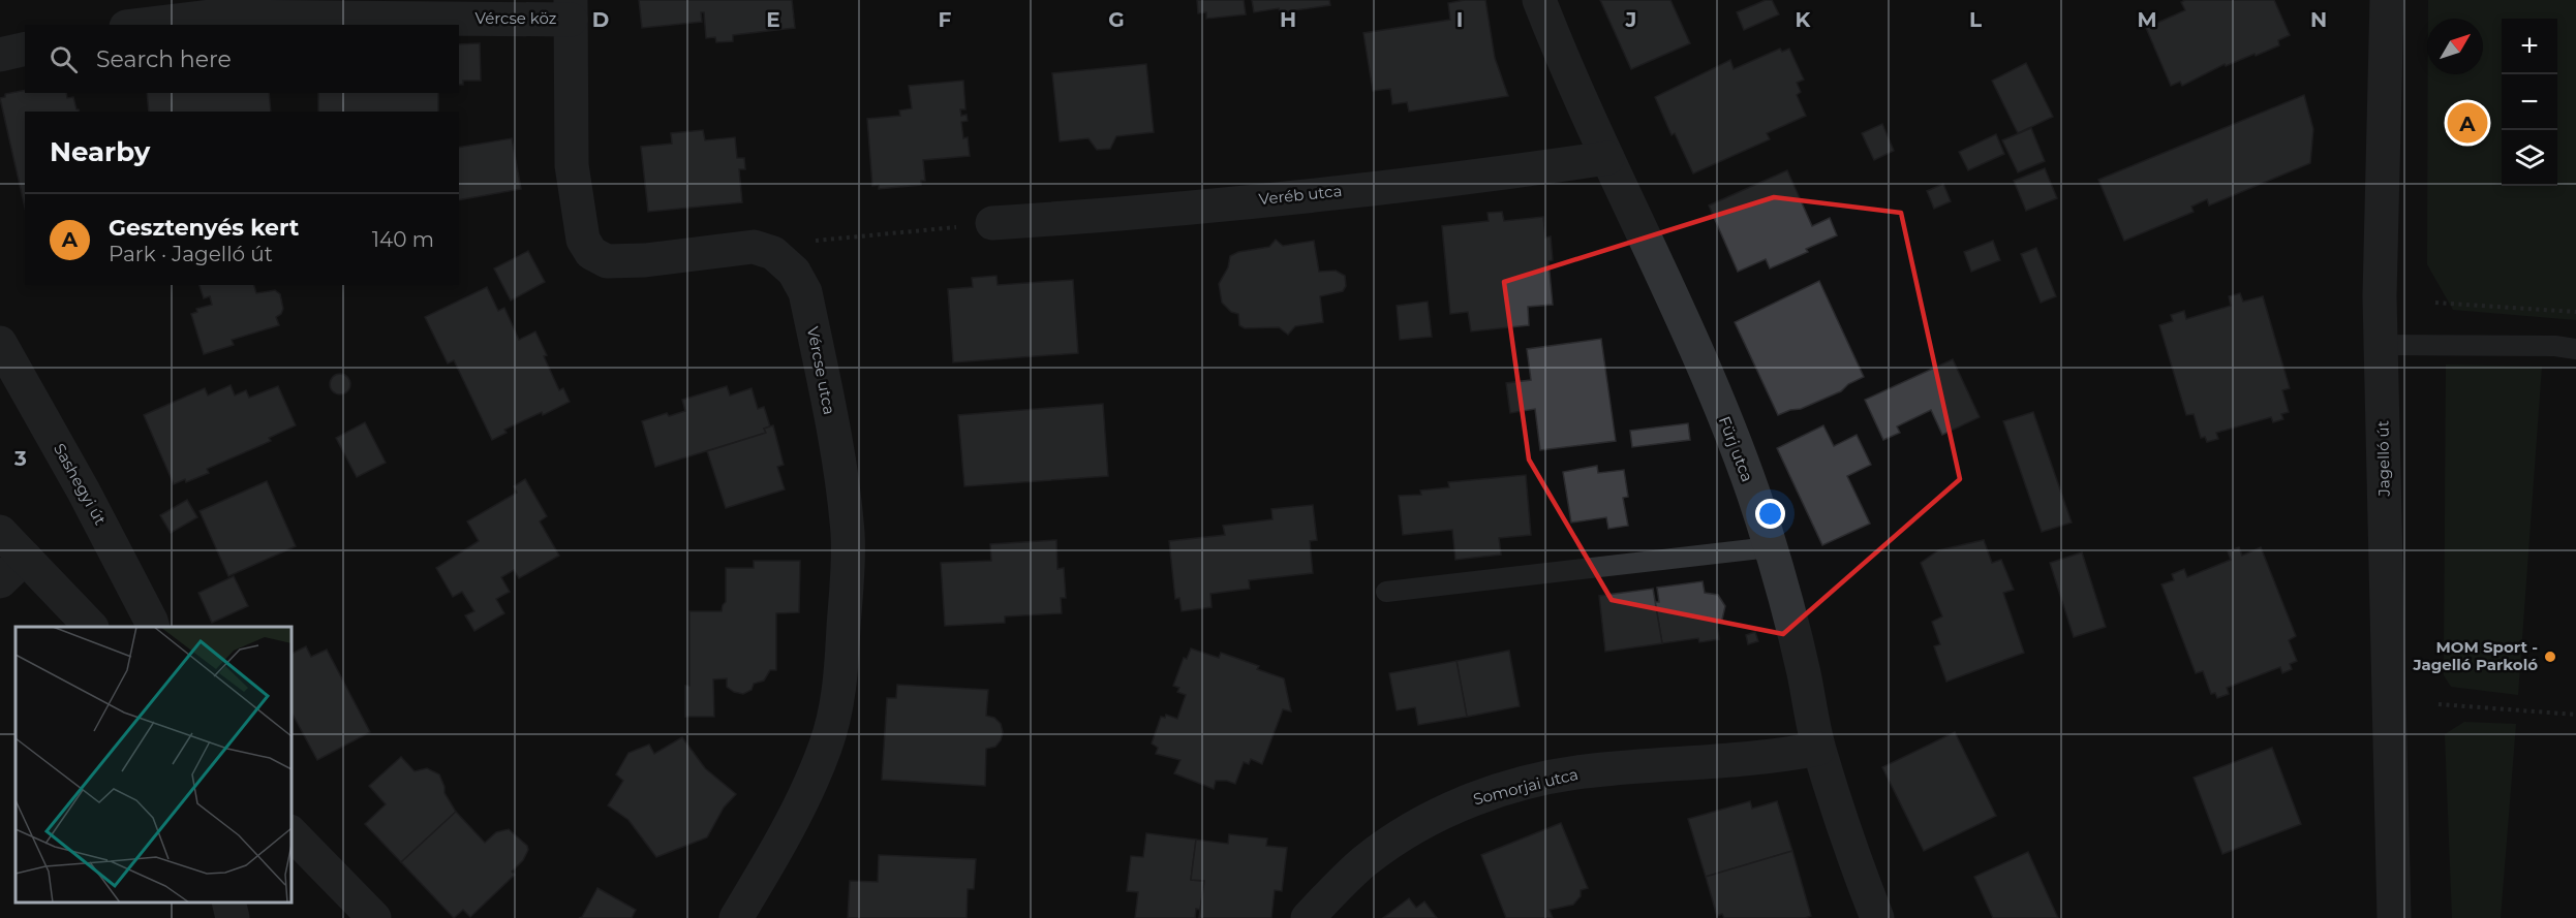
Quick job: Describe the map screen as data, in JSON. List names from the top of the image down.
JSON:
{
  "streets": {
    "street": [
      "Vércse köz",
      "Veréb utca",
      "Vércse utca",
      "Fürj utca",
      "Jagelló út",
      "Sashegyi út",
      "Somorjai utca"
    ]
  },
  "crossings": [
    ["Vércse köz", "Vércse utca"],
    ["Veréb utca", "Fürj utca"],
    ["Fürj utca", "Somorjai utca"]
  ],
  "places": ["MOM Sport - Jagelló Parkoló"],
  "north": "top right",
  "page": {
    "map_buttons": ["+", "−"],
    "search": "Search here",
    "pins": "A",
    "heading": "Nearby",
    "list": [
      {
        "mark": "A",
        "name": "Gesztenyés kert",
        "note": "Park · Jagelló út",
        "value": "140 m"
      }
    ]
  },
  "grid": {
    "columns": [
      "D",
      "E",
      "F",
      "G",
      "H",
      "I",
      "J",
      "K",
      "L",
      "M",
      "N"
    ],
    "rows": ["3"]
  }
}
